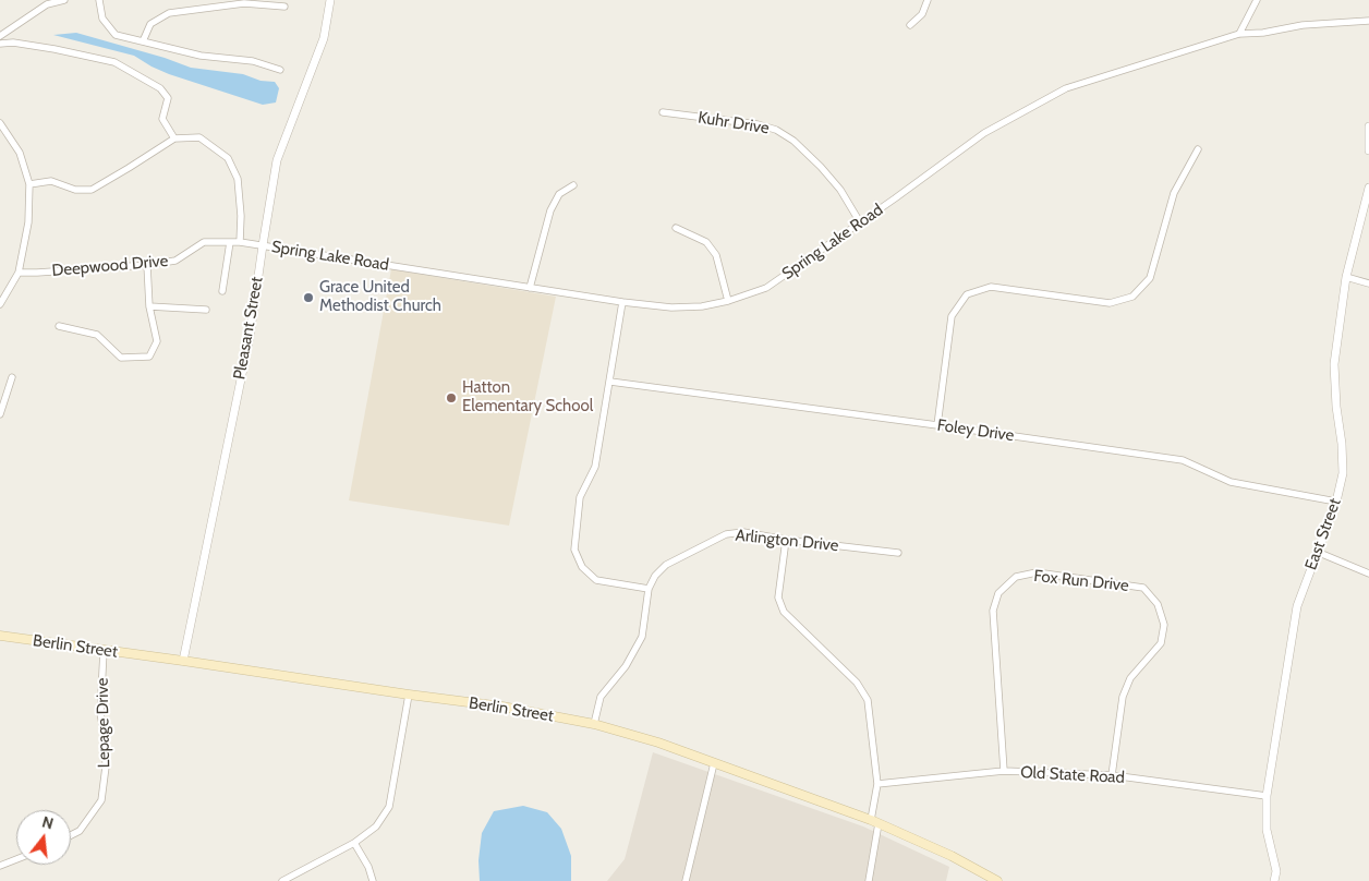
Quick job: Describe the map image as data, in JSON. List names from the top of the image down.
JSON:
{
  "streets": {
    "main road": ["Berlin Street"],
    "street": [
      "Kuhr Drive",
      "Spring Lake Road",
      "Deepwood Drive",
      "Pleasant Street",
      "Foley Drive",
      "East Street",
      "Arlington Drive",
      "Fox Run Drive",
      "Lepage Drive",
      "Old State Road"
    ]
  },
  "crossings": [
    ["Kuhr Drive", "Spring Lake Road"],
    ["Spring Lake Road", "Deepwood Drive"],
    ["Spring Lake Road", "Pleasant Street"],
    ["Deepwood Drive", "Pleasant Street"],
    ["Pleasant Street", "Berlin Street"],
    ["Foley Drive", "East Street"],
    ["East Street", "Old State Road"],
    ["Arlington Drive", "Berlin Street"],
    ["Fox Run Drive", "Old State Road"],
    ["Berlin Street", "Lepage Drive"]
  ],
  "places": ["Grace United Methodist Church", "Hatton Elementary School"],
  "north": "top"
}
